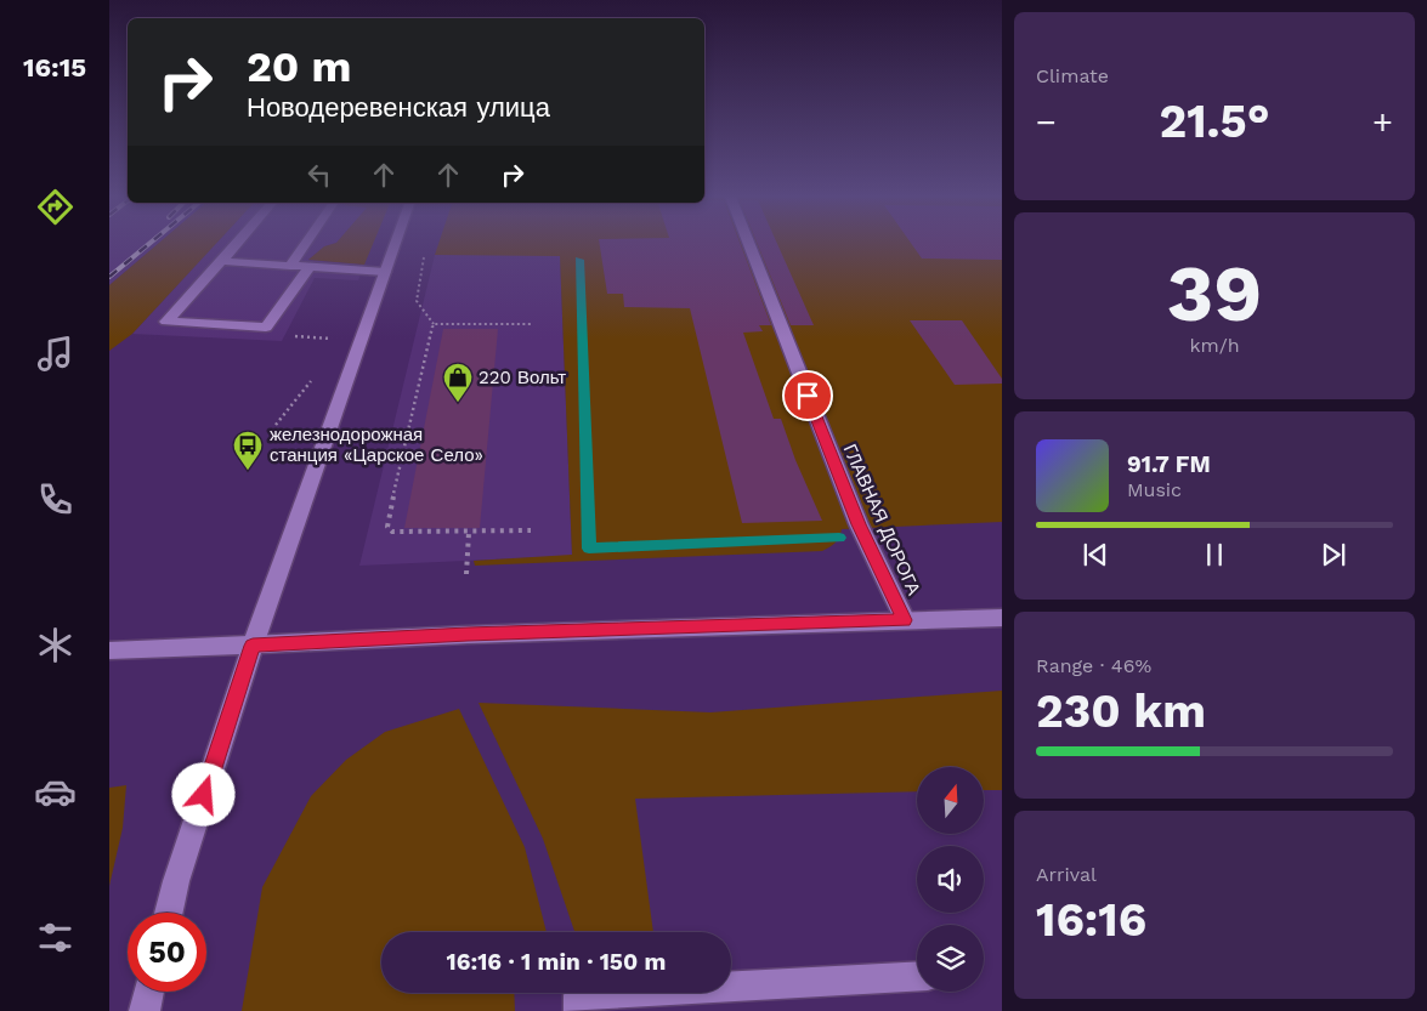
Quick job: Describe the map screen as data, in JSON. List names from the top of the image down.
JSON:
{
  "streets": {
    "main road": ["ГЛАВНАЯ ДОРОГА"]
  },
  "places": {
    "shop": ["220 Вольт"],
    "bus stop": ["железнодорожная станция «Царское Село»"]
  },
  "north": "top",
  "page": {
    "tabs": "16:15",
    "tile": [
      "Climate",
      ["39", "km/h"],
      ["Range · 46%", "230 km"],
      ["Arrival", "16:16"]
    ],
    "turn": ["20 m", "Новодеревенская улица"],
    "heat": ["−", "21.5°", "+"],
    "song": ["91.7 FM", "Music"],
    "limit": "50",
    "trip": "16:16 · 1 min · 150 m"
  }
}
